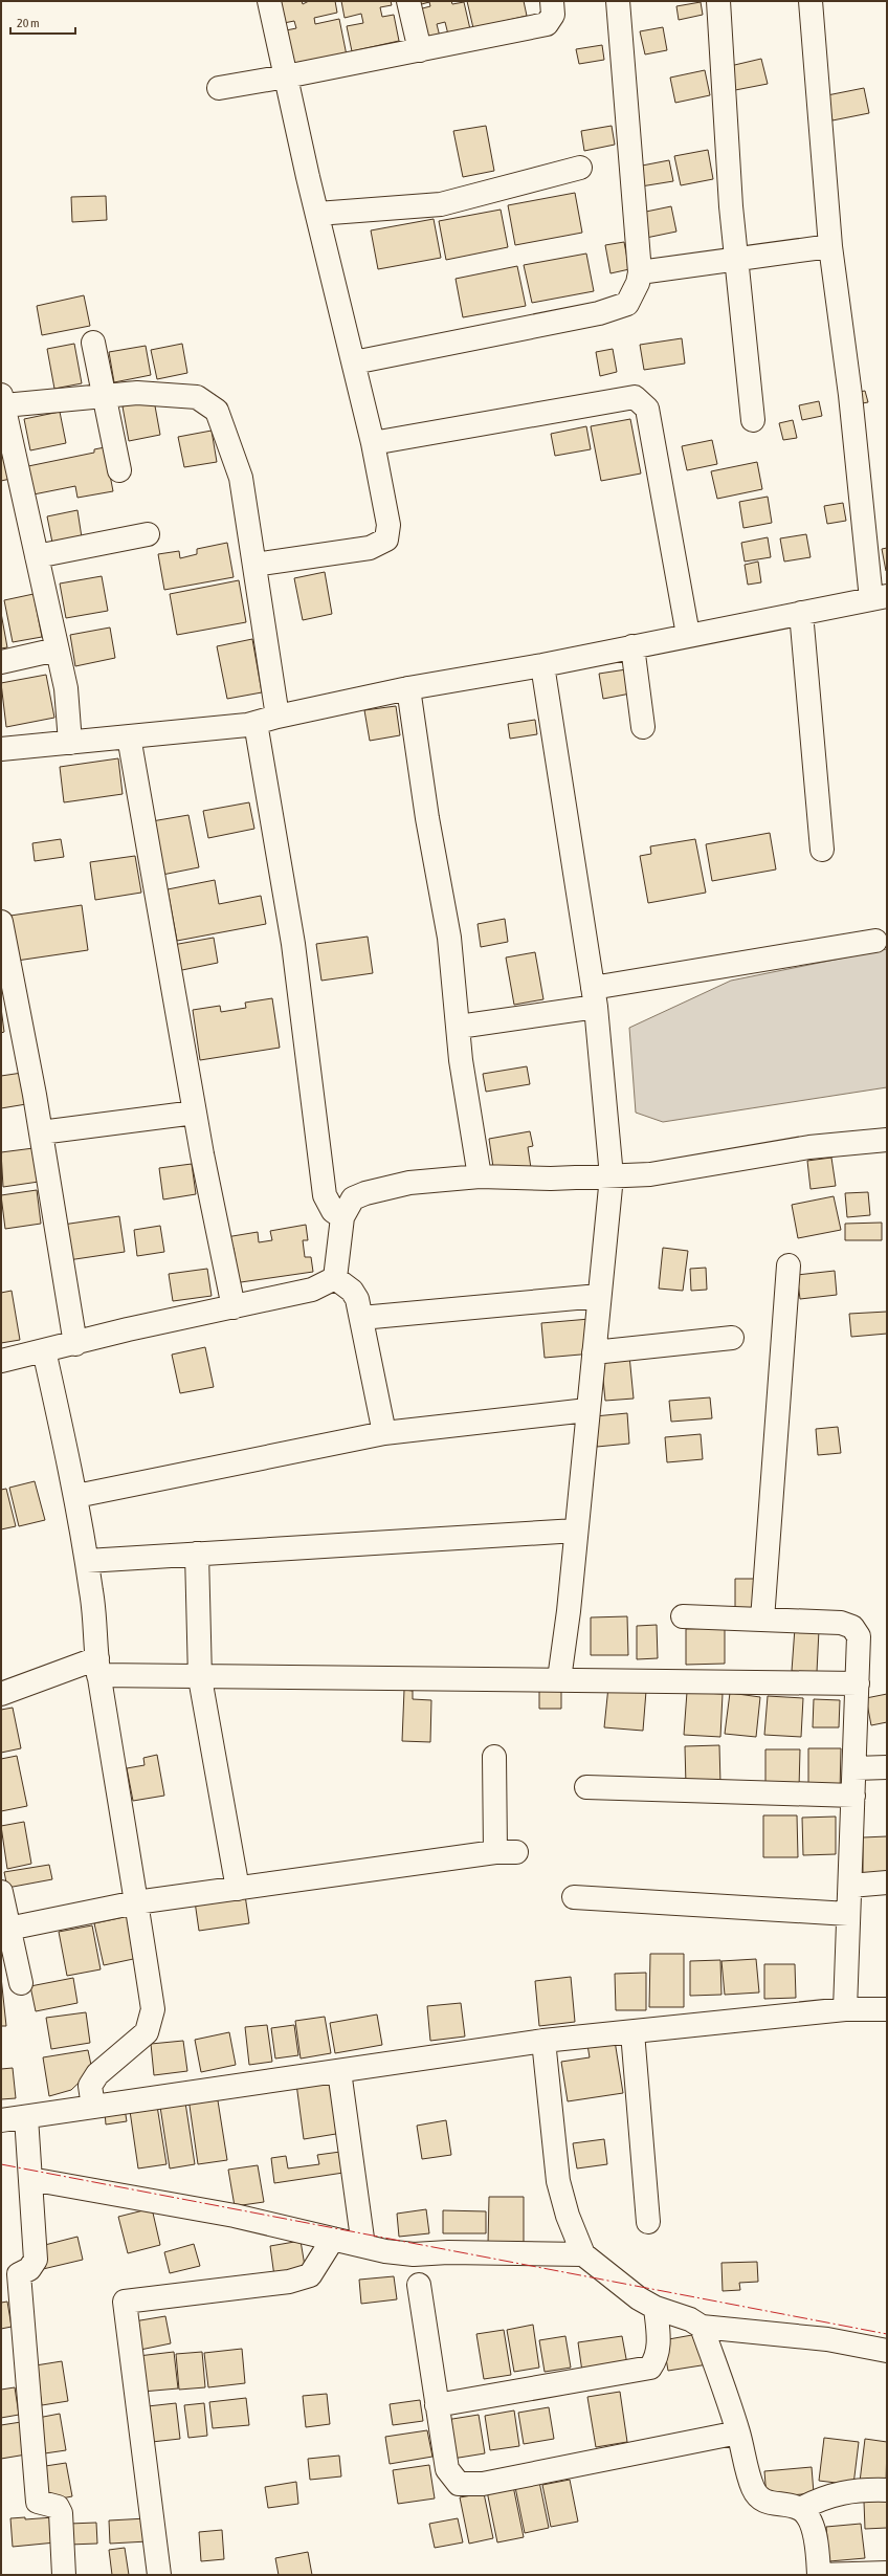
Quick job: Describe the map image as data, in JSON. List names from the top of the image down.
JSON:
{
  "scale_bar": "20 m"
}
